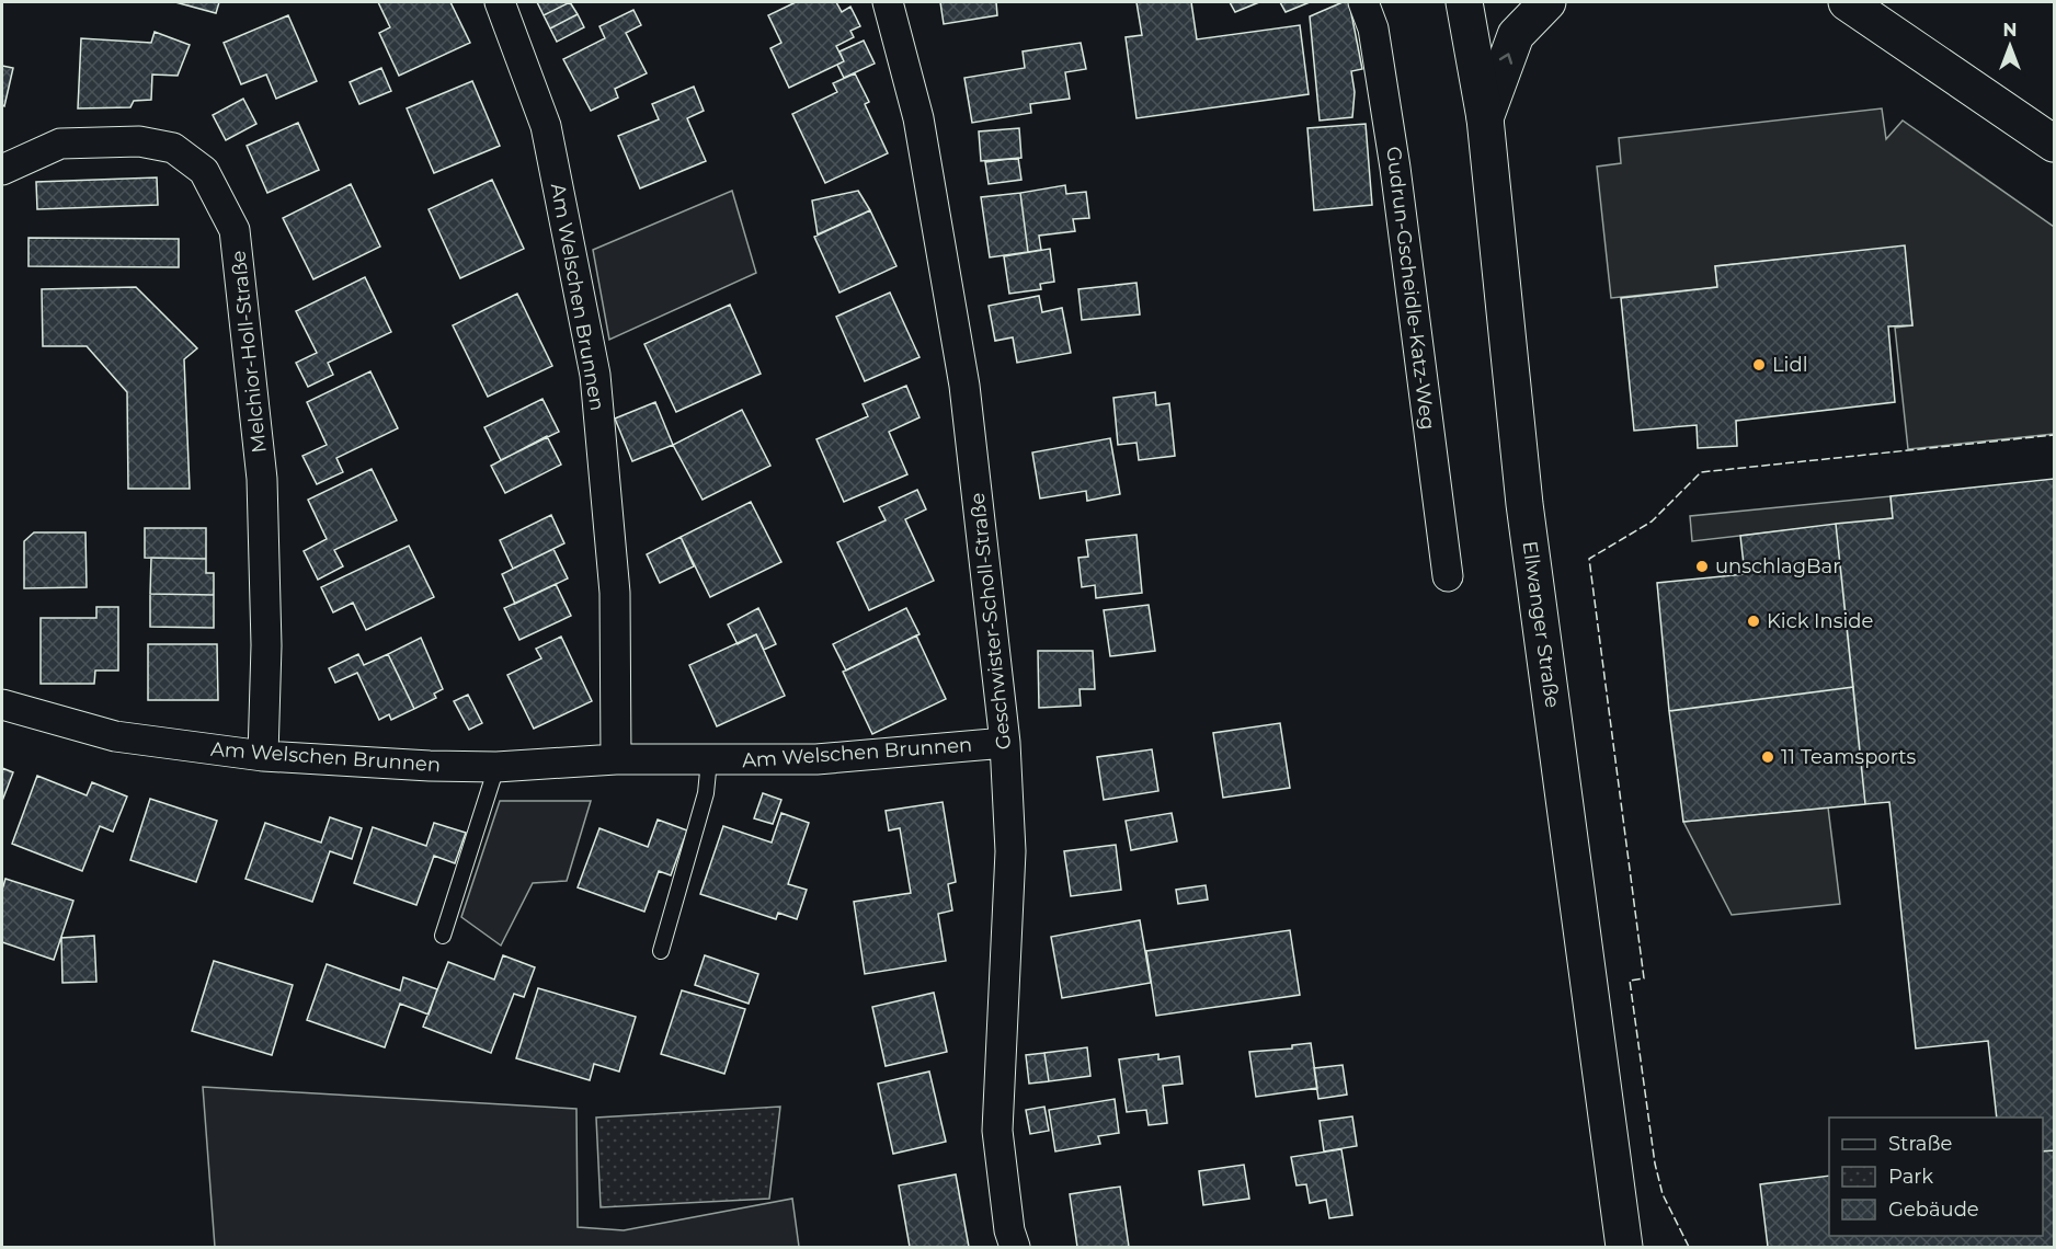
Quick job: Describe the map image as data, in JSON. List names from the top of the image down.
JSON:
{
  "streets": {
    "main road": ["Ellwanger Straße"],
    "street": [
      "Gudrun-Gscheidle-Katz-Weg",
      "Am Welschen Brunnen",
      "Melchior-Holl-Straße",
      "Geschwister-Scholl-Straße"
    ]
  },
  "crossings": [
    ["Am Welschen Brunnen", "Melchior-Holl-Straße"],
    ["Am Welschen Brunnen", "Geschwister-Scholl-Straße"]
  ],
  "places": [
    "Lidl",
    "unschlagBar",
    "Kick Inside",
    "11 Teamsports"
  ],
  "legend": ["Straße", "Park", "Gebäude"],
  "north": "top"
}
